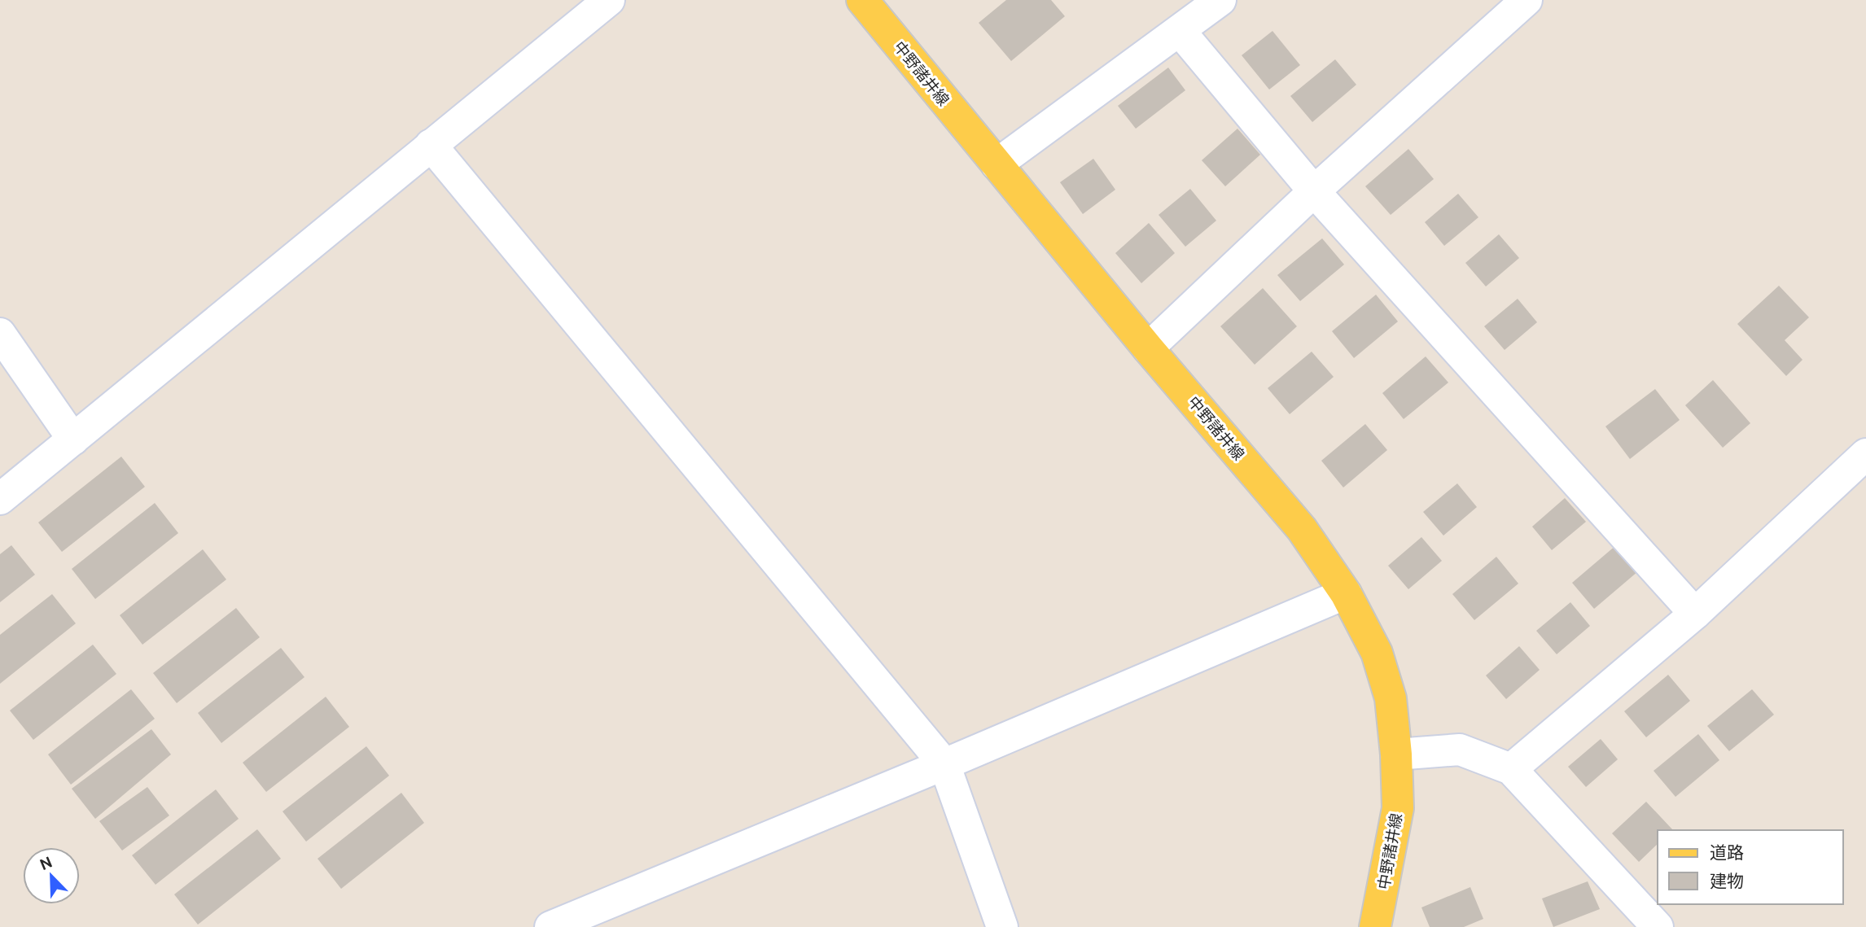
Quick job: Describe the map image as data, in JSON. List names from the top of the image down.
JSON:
{
  "streets": {
    "main road": ["中野諸井線"]
  },
  "legend": ["道路", "建物"],
  "north": "top left"
}
